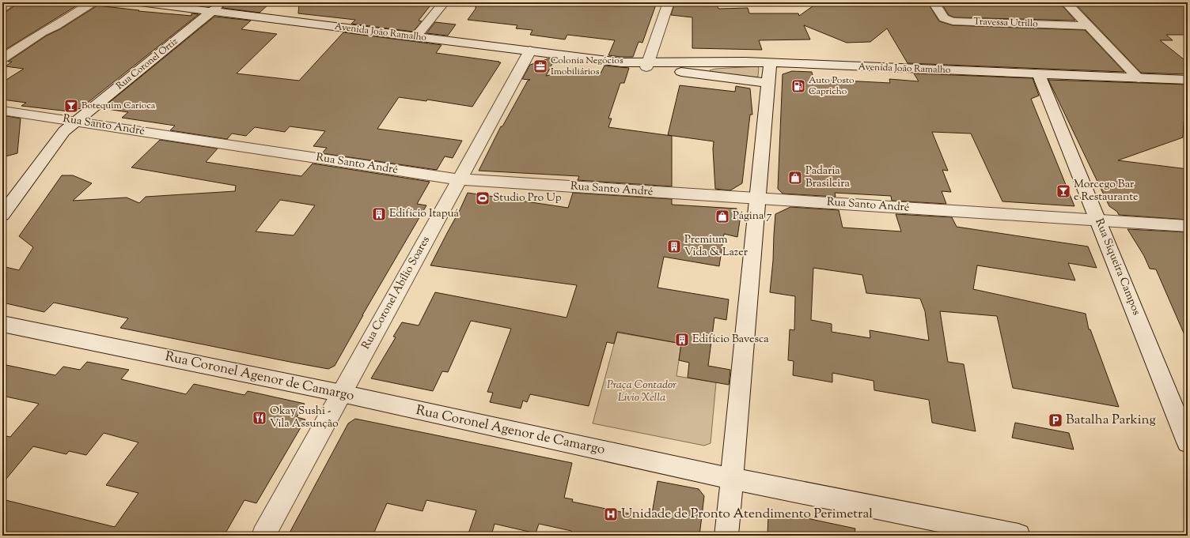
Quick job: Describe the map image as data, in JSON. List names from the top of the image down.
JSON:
{
  "streets": {
    "street": [
      "Travessa Utrillo",
      "Avenida João Ramalho",
      "Rua Coronel Ortiz",
      "Rua Santo André",
      "Rua Siqueira Campos",
      "Rua Coronel Abílio Soares",
      "Rua Coronel Agenor de Camargo"
    ]
  },
  "crossings": [
    ["Avenida João Ramalho", "Rua Coronel Ortiz"],
    ["Avenida João Ramalho", "Rua Siqueira Campos"],
    ["Avenida João Ramalho", "Rua Coronel Abílio Soares"],
    ["Rua Coronel Ortiz", "Rua Santo André"],
    ["Rua Santo André", "Rua Siqueira Campos"],
    ["Rua Santo André", "Rua Coronel Abílio Soares"],
    ["Rua Coronel Abílio Soares", "Rua Coronel Agenor de Camargo"]
  ],
  "parks": ["Praça Contador Lívio Xella"],
  "places": {
    "office": ["Colonia Negócios Imobiliários"],
    "fuel station": ["Auto Posto Capricho"],
    "bar": ["Botequim Carioca", "Morcego Bar e Restaurante"],
    "shop": ["Padaria Brasileira", "Página 7"],
    "sports": ["Studio Pro Up"],
    "building": ["Edifício Itapuá", "Premium Vida & Lazer", "Edifício Bavesca"],
    "restaurant": ["Okay Sushi - Vila Assunção"],
    "parking": ["Batalha Parking"],
    "hospital": ["Unidade de Pronto Atendimento Perimetral"]
  }
}
